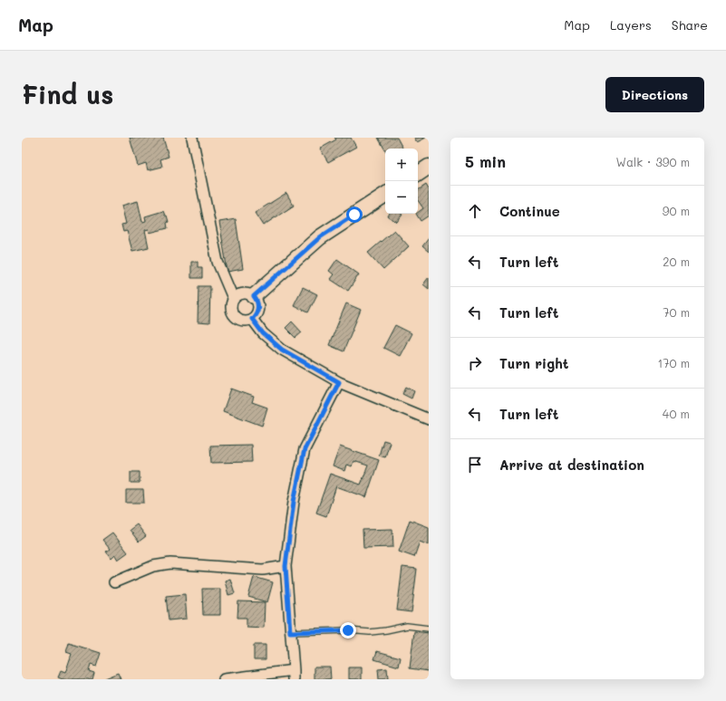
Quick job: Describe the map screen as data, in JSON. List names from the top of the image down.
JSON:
{
  "page": {
    "header": "Map",
    "nav": ["Map", "Layers", "Share"],
    "buttons": "Directions",
    "title": "Find us",
    "heading": ["5 min", "Walk · 390 m"],
    "map_buttons": ["+", "−"],
    "list": [
      ["Continue", "90 m"],
      ["Turn left", "20 m"],
      ["Turn left", "70 m"],
      ["Turn right", "170 m"],
      ["Turn left", "40 m"],
      "Arrive at destination"
    ]
  }
}
